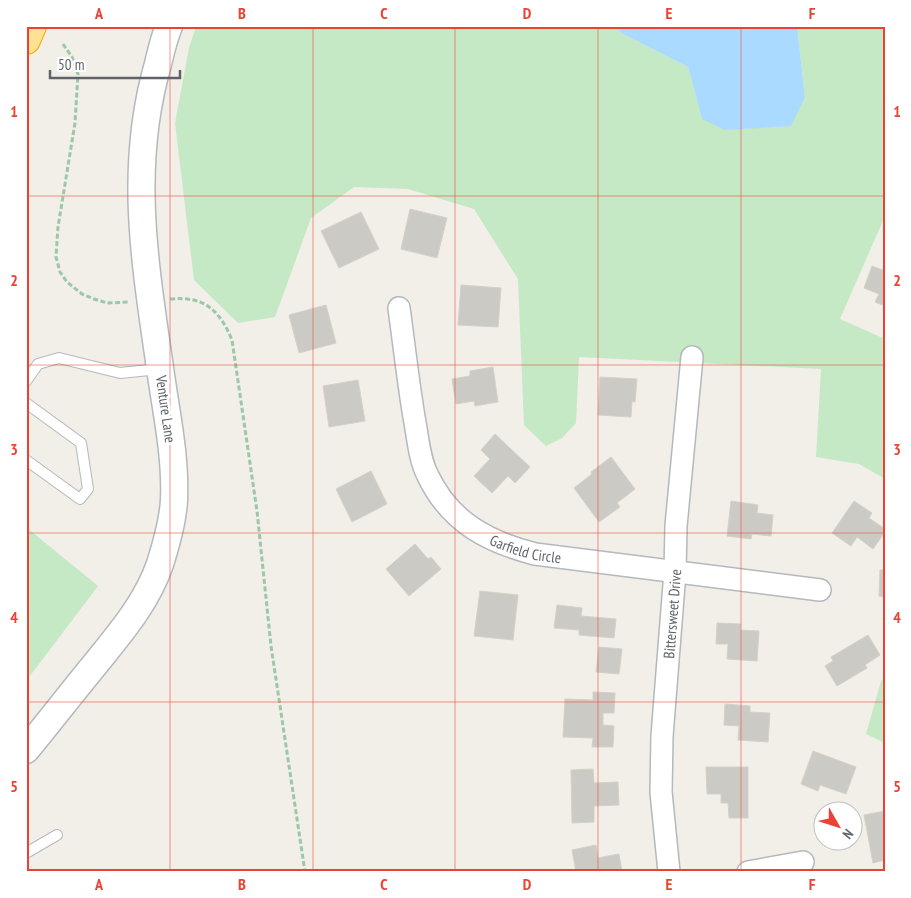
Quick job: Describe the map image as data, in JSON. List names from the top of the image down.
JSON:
{
  "streets": {
    "street": ["Venture Lane", "Garfield Circle", "Bittersweet Drive"]
  },
  "crossings": [
    ["Garfield Circle", "Bittersweet Drive"]
  ],
  "scale_bar": "50 m",
  "north": "bottom right",
  "grid": {
    "columns": [
      "A",
      "B",
      "C",
      "D",
      "E",
      "F"
    ],
    "rows": [
      "1",
      "2",
      "3",
      "4",
      "5"
    ]
  }
}
